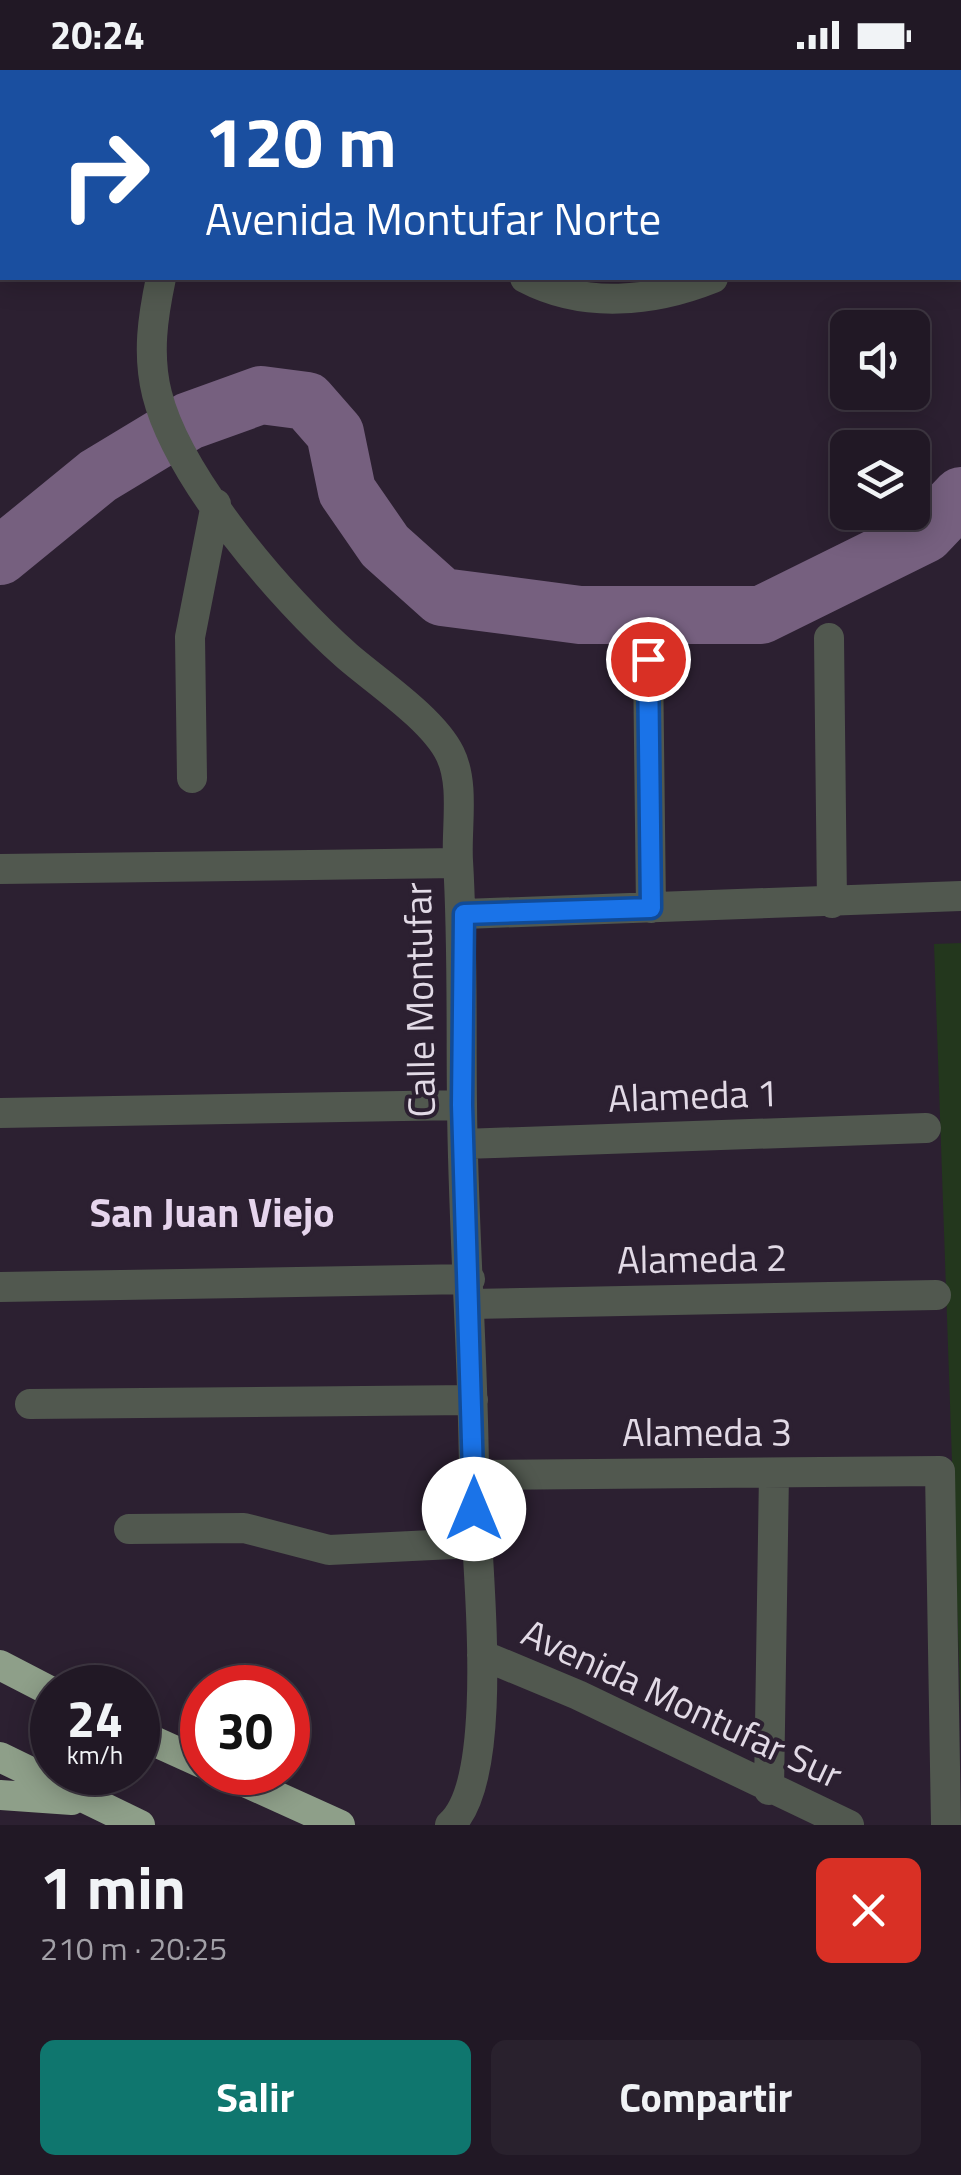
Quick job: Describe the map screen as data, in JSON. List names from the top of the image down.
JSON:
{
  "streets": {
    "street": [
      "Calle Montufar",
      "Alameda 1",
      "Alameda 2",
      "Alameda 3",
      "Avenida Montufar Sur"
    ]
  },
  "crossings": [
    ["Calle Montufar", "Alameda 1"],
    ["Calle Montufar", "Alameda 2"],
    ["Calle Montufar", "Alameda 3"],
    ["Calle Montufar", "Avenida Montufar Sur"]
  ],
  "districts": ["San Juan Viejo"],
  "page": {
    "status": "20:24",
    "turn": ["120 m", "Avenida Montufar Norte"],
    "speed": "24 km/h",
    "limit": "30",
    "heading": ["1 min", "210 m · 20:25"],
    "buttons": ["Salir", "Compartir"]
  }
}
